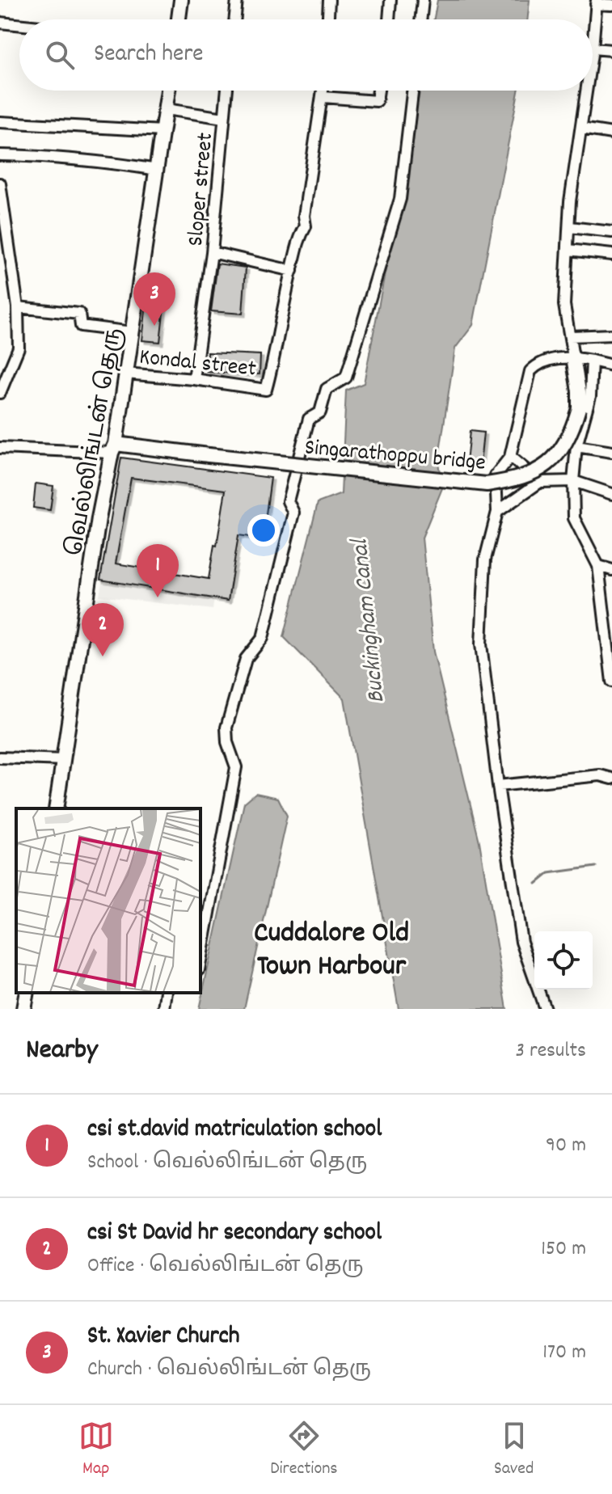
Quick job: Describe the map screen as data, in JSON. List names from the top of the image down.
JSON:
{
  "streets": {
    "main road": ["வெல்லிங்டன் தெரு", "Singarathoppu bridge"],
    "street": ["Sloper street", "Kondal street"]
  },
  "crossings": [
    ["Sloper street", "Kondal street"],
    ["Sloper street", "வெல்லிங்டன் தெரு"],
    ["Kondal street", "வெல்லிங்டன் தெரு"],
    ["வெல்லிங்டன் தெரு", "Singarathoppu bridge"]
  ],
  "districts": ["Cuddalore Old Town Harbour"],
  "water": ["Buckingham Canal"],
  "page": {
    "search": "Search here",
    "pins": ["3", "1", "2"],
    "heading": ["Nearby", "3 results"],
    "list": [
      {
        "mark": "1",
        "name": "csi st.david matriculation school",
        "note": "School · வெல்லிங்டன் தெரு",
        "value": "90 m"
      },
      {
        "mark": "2",
        "name": "csi St David hr secondary school",
        "note": "Office · வெல்லிங்டன் தெரு",
        "value": "150 m"
      },
      {
        "mark": "3",
        "name": "St. Xavier Church",
        "note": "Church · வெல்லிங்டன் தெரு",
        "value": "170 m"
      }
    ],
    "nav": ["Map", "Directions", "Saved"]
  }
}
